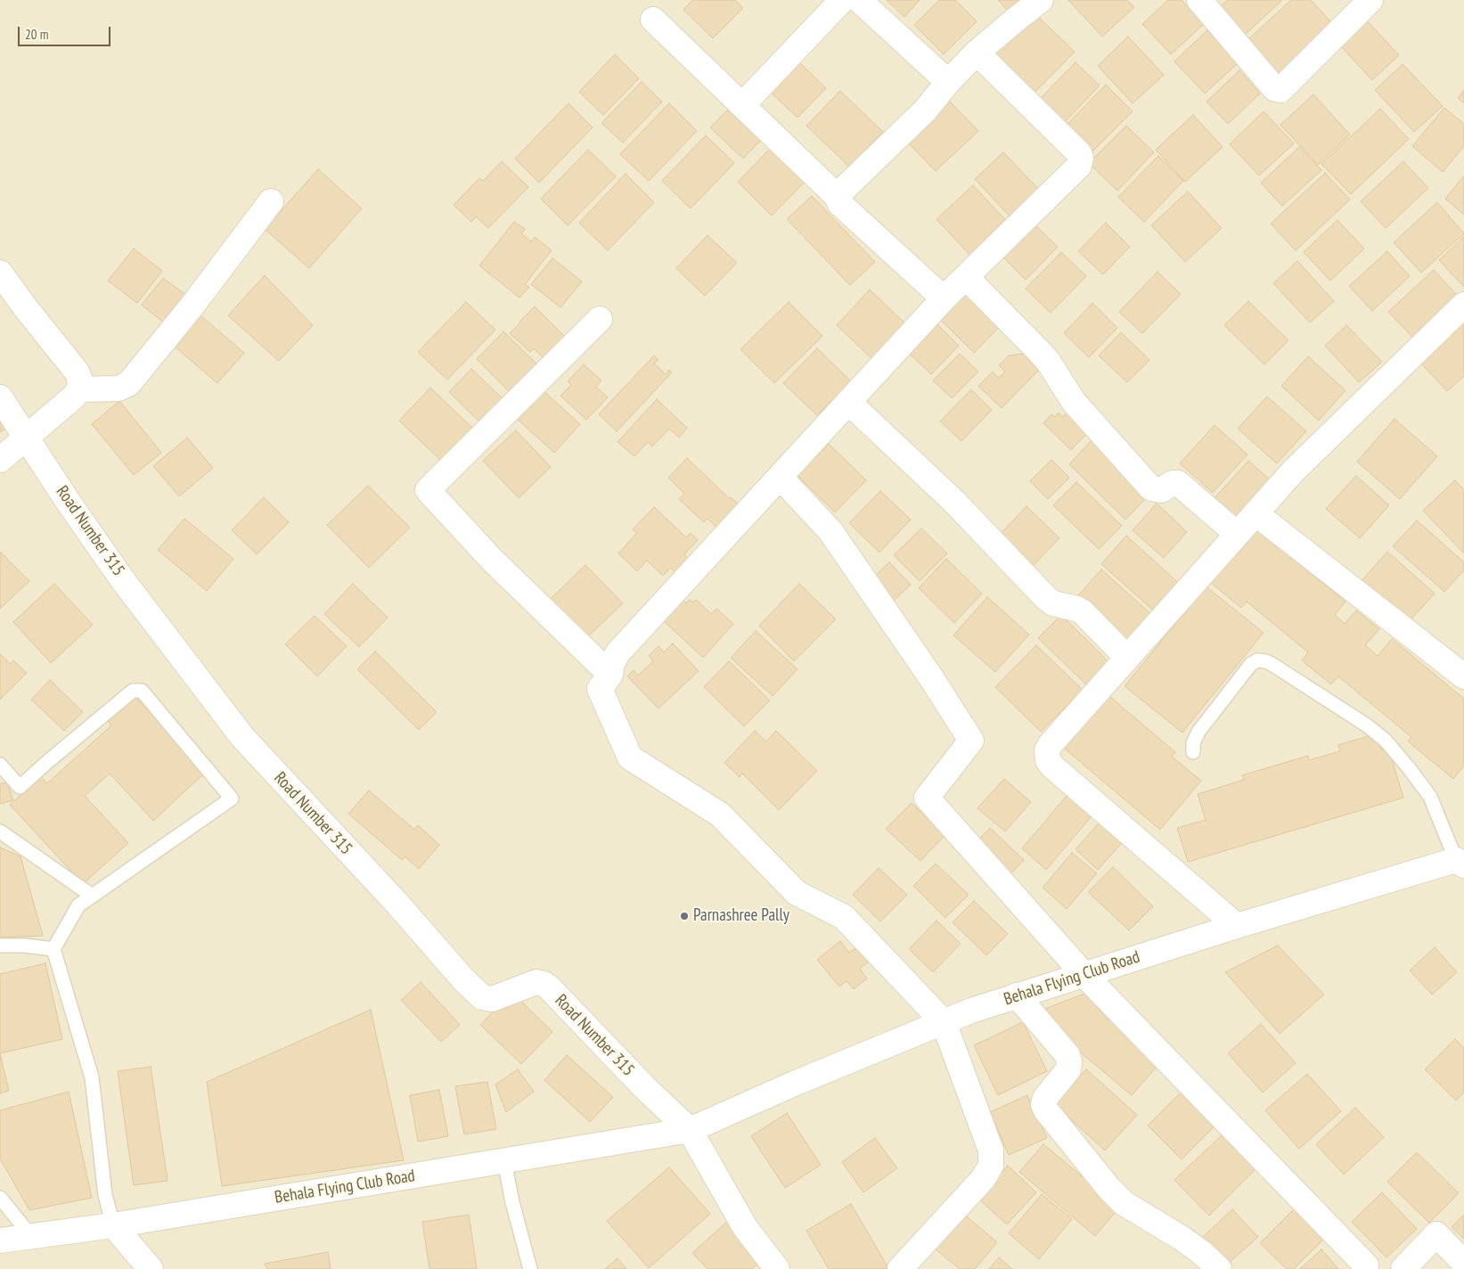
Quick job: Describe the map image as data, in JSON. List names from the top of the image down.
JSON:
{
  "streets": {
    "street": ["Road Number 315", "Behala Flying Club Road"]
  },
  "crossings": [
    ["Road Number 315", "Behala Flying Club Road"]
  ],
  "places": ["Parnashree Pally"],
  "scale_bar": "20 m"
}
